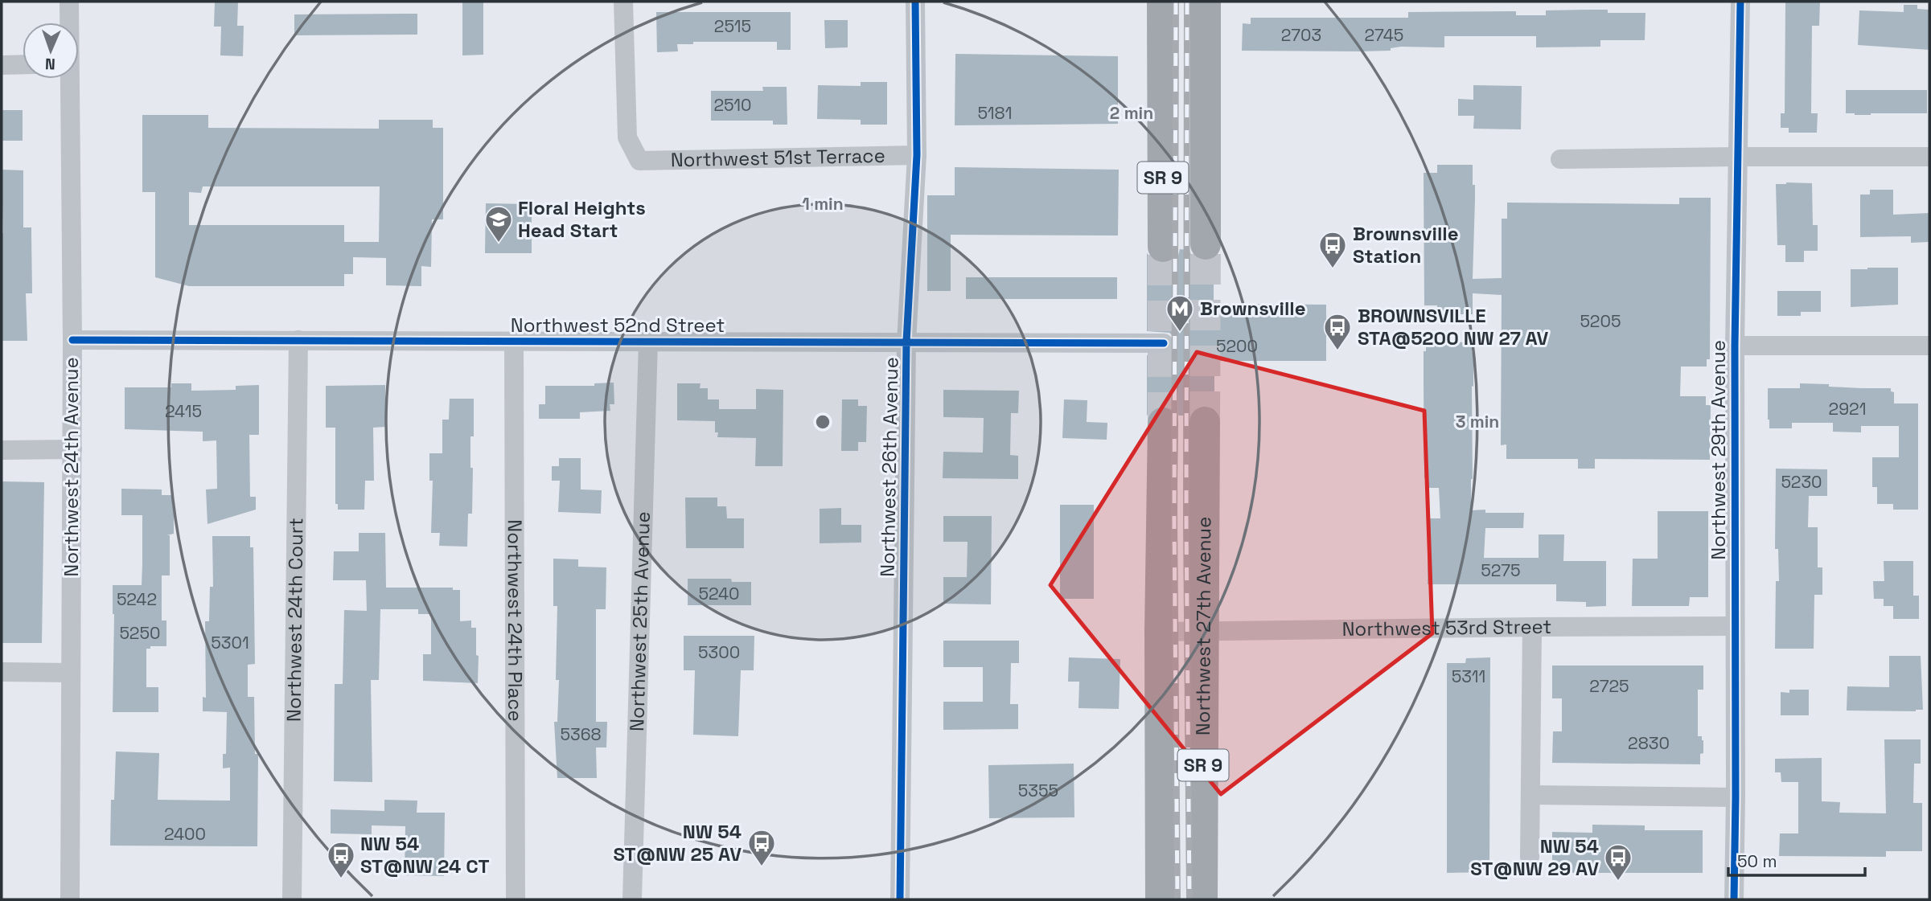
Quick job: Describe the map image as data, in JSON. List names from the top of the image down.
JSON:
{
  "streets": {
    "main road": ["SR 9", "Northwest 27th Avenue"],
    "street": [
      "Northwest 51st Terrace",
      "Northwest 52nd Street",
      "Northwest 29th Avenue",
      "Northwest 24th Avenue",
      "Northwest 26th Avenue",
      "Northwest 24th Court",
      "Northwest 24th Place",
      "Northwest 25th Avenue",
      "Northwest 53rd Street"
    ]
  },
  "crossings": [
    ["Northwest 51st Terrace", "Northwest 26th Avenue"],
    ["SR 9", "Northwest 53rd Street"],
    ["Northwest 52nd Street", "Northwest 24th Avenue"],
    ["Northwest 52nd Street", "Northwest 26th Avenue"],
    ["Northwest 52nd Street", "Northwest 24th Court"],
    ["Northwest 52nd Street", "Northwest 24th Place"],
    ["Northwest 52nd Street", "Northwest 25th Avenue"],
    ["Northwest 29th Avenue", "Northwest 53rd Street"],
    ["Northwest 27th Avenue", "Northwest 53rd Street"]
  ],
  "places": {
    "school or university": ["Floral Heights Head Start"],
    "bus stop": [
      "Brownsville Station",
      "BROWNSVILLE STA@5200 NW 27 AV",
      "NW 54 ST@NW 25 AV",
      "NW 54 ST@NW 24 CT",
      "NW 54 ST@NW 29 AV"
    ],
    "metro station": ["Brownsville"]
  },
  "house_numbers": [
    "2515",
    "2703",
    "2745",
    "2510",
    "5181",
    "5205",
    "5200",
    "2921",
    "2415",
    "5230",
    "5275",
    "5240",
    "5242",
    "5250",
    "5301",
    "5300",
    "5311",
    "2725",
    "5368",
    "2830",
    "5355",
    "2400"
  ],
  "scale_bar": "50 m",
  "north": "bottom",
  "rings": ["2 min", "1 min", "3 min"]
}
